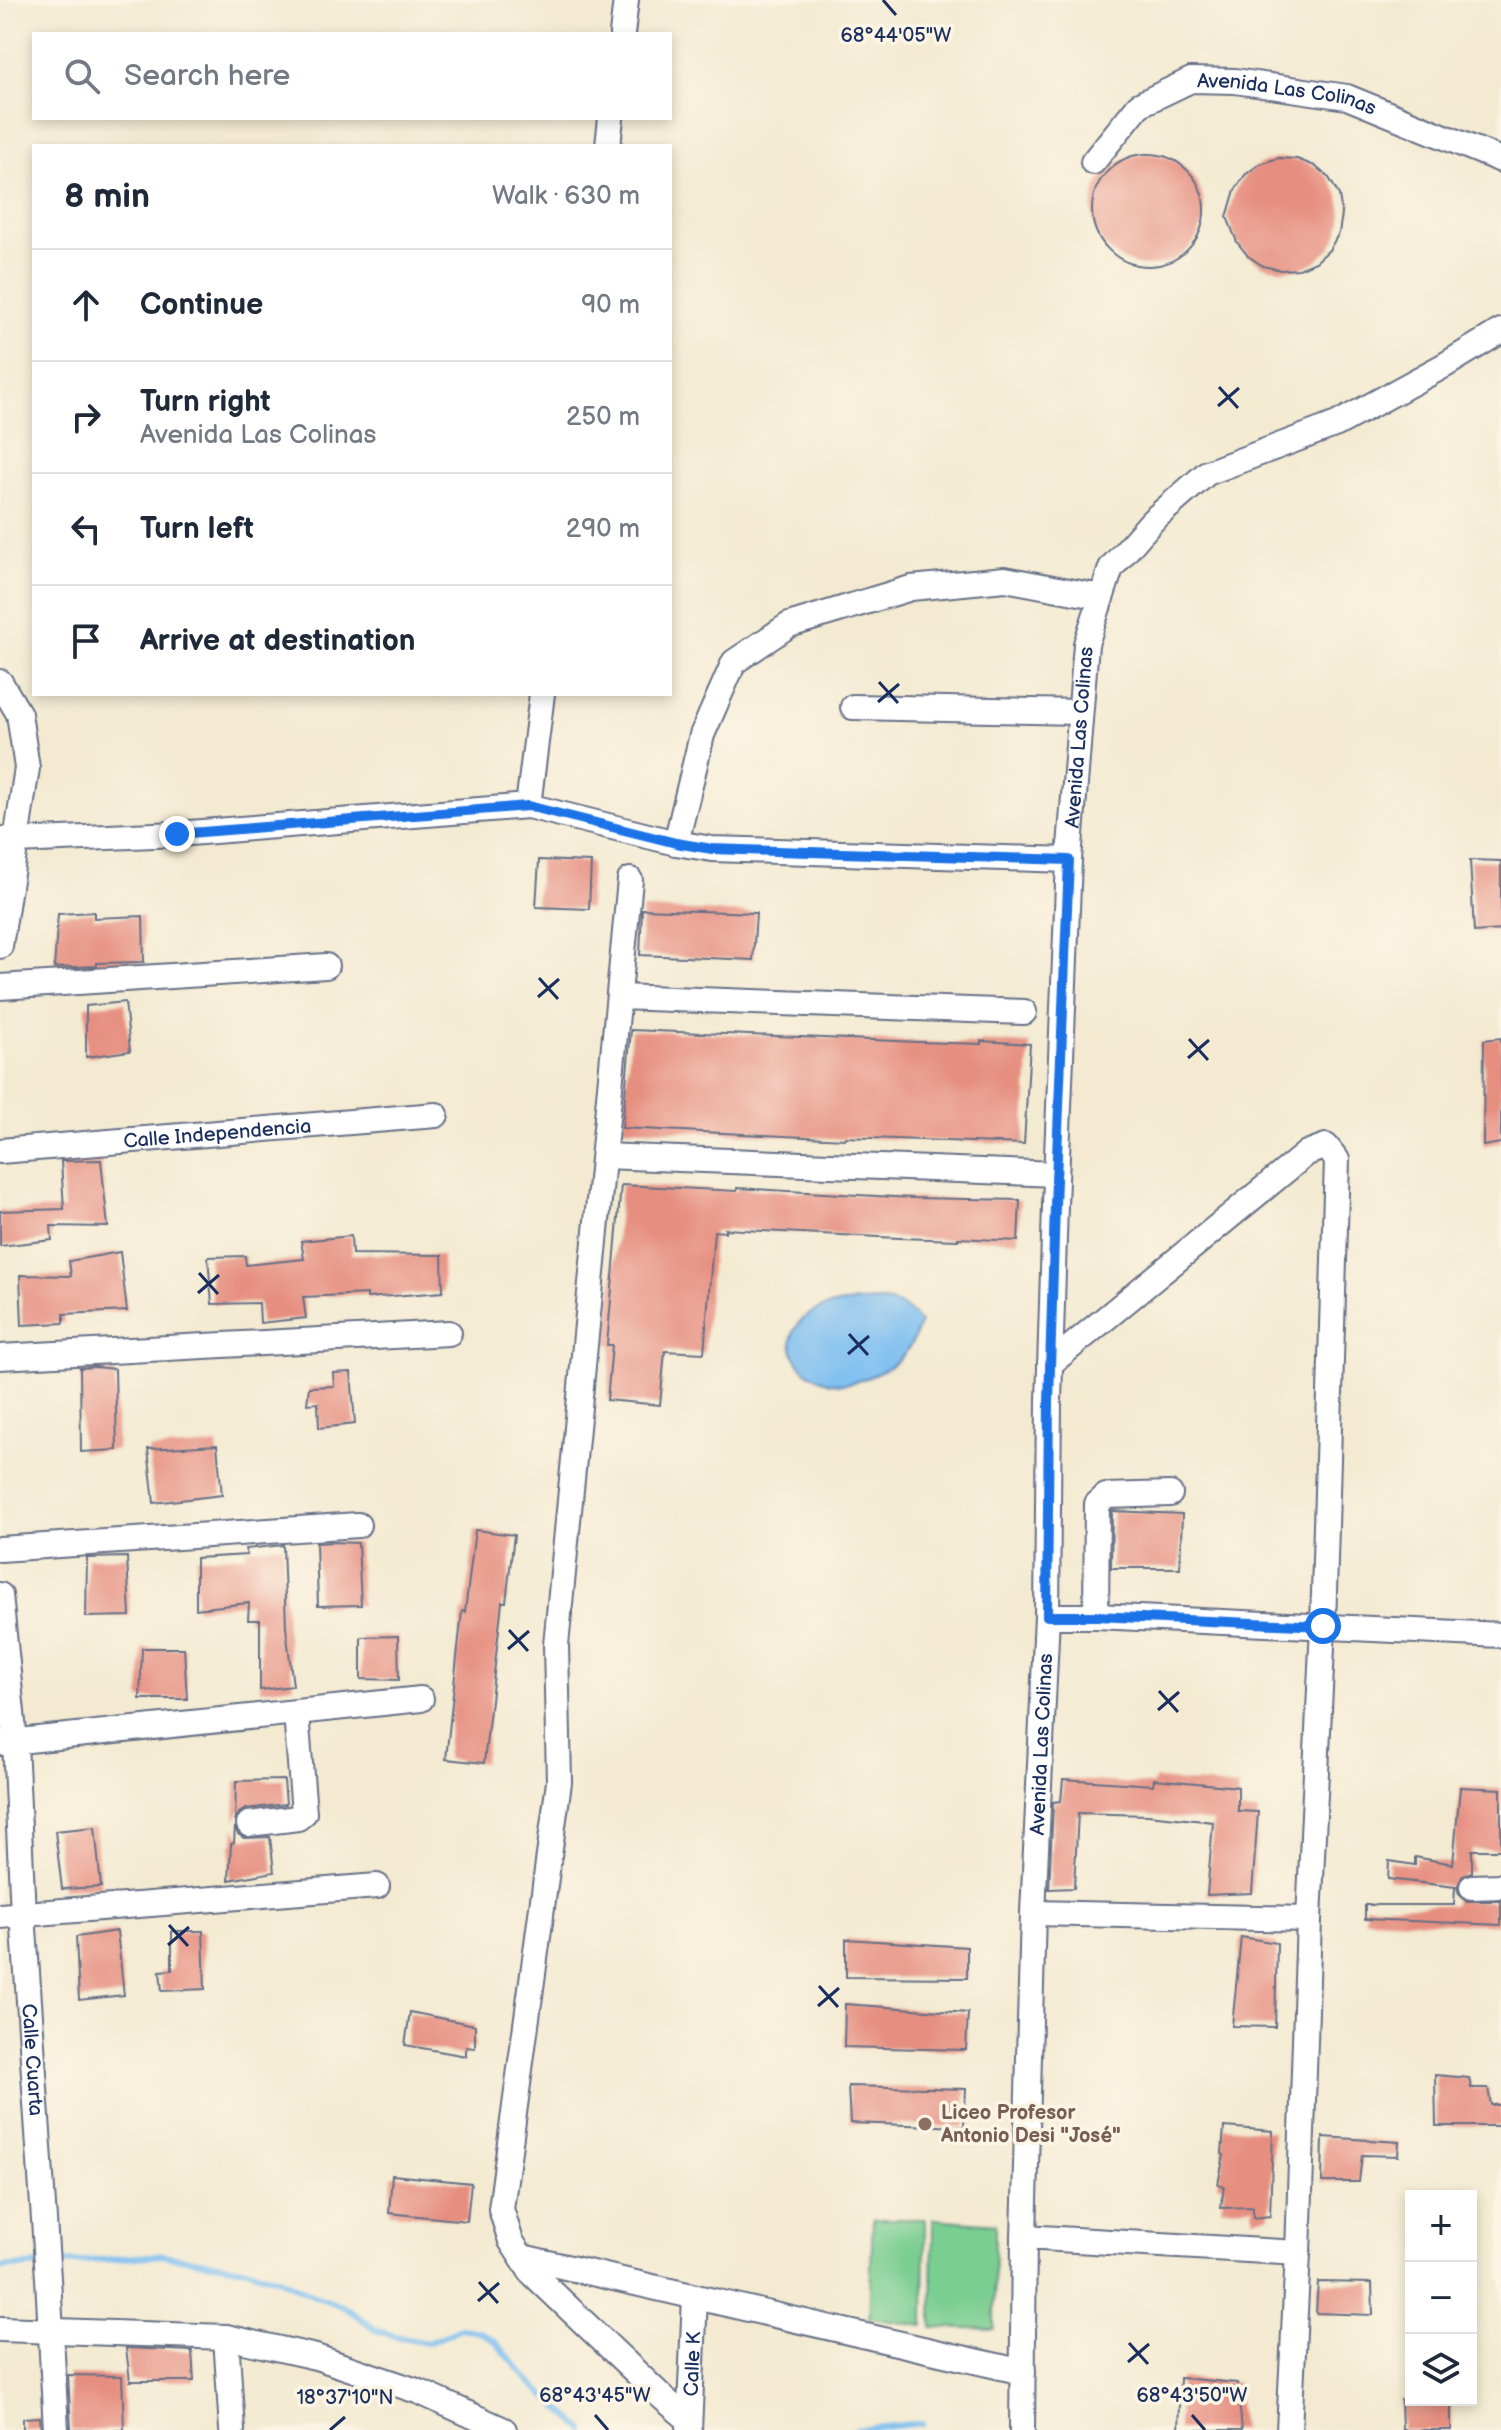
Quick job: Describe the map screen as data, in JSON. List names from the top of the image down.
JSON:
{
  "streets": {
    "street": [
      "Avenida Las Colinas",
      "Calle Independencia",
      "Calle Cuarta",
      "Calle K"
    ]
  },
  "places": ["Liceo Profesor Antonio Desi \"José\""],
  "page": {
    "search": "Search here",
    "heading": ["8 min", "Walk · 630 m"],
    "list": [
      ["Continue", "90 m"],
      ["Turn right", "Avenida Las Colinas", "250 m"],
      ["Turn left", "290 m"],
      "Arrive at destination"
    ],
    "map_buttons": ["+", "−"]
  },
  "coordinates": [
    "68°44'05\"W",
    "68°43'45\"W",
    "68°43'50\"W",
    "18°37'10\"N"
  ]
}
